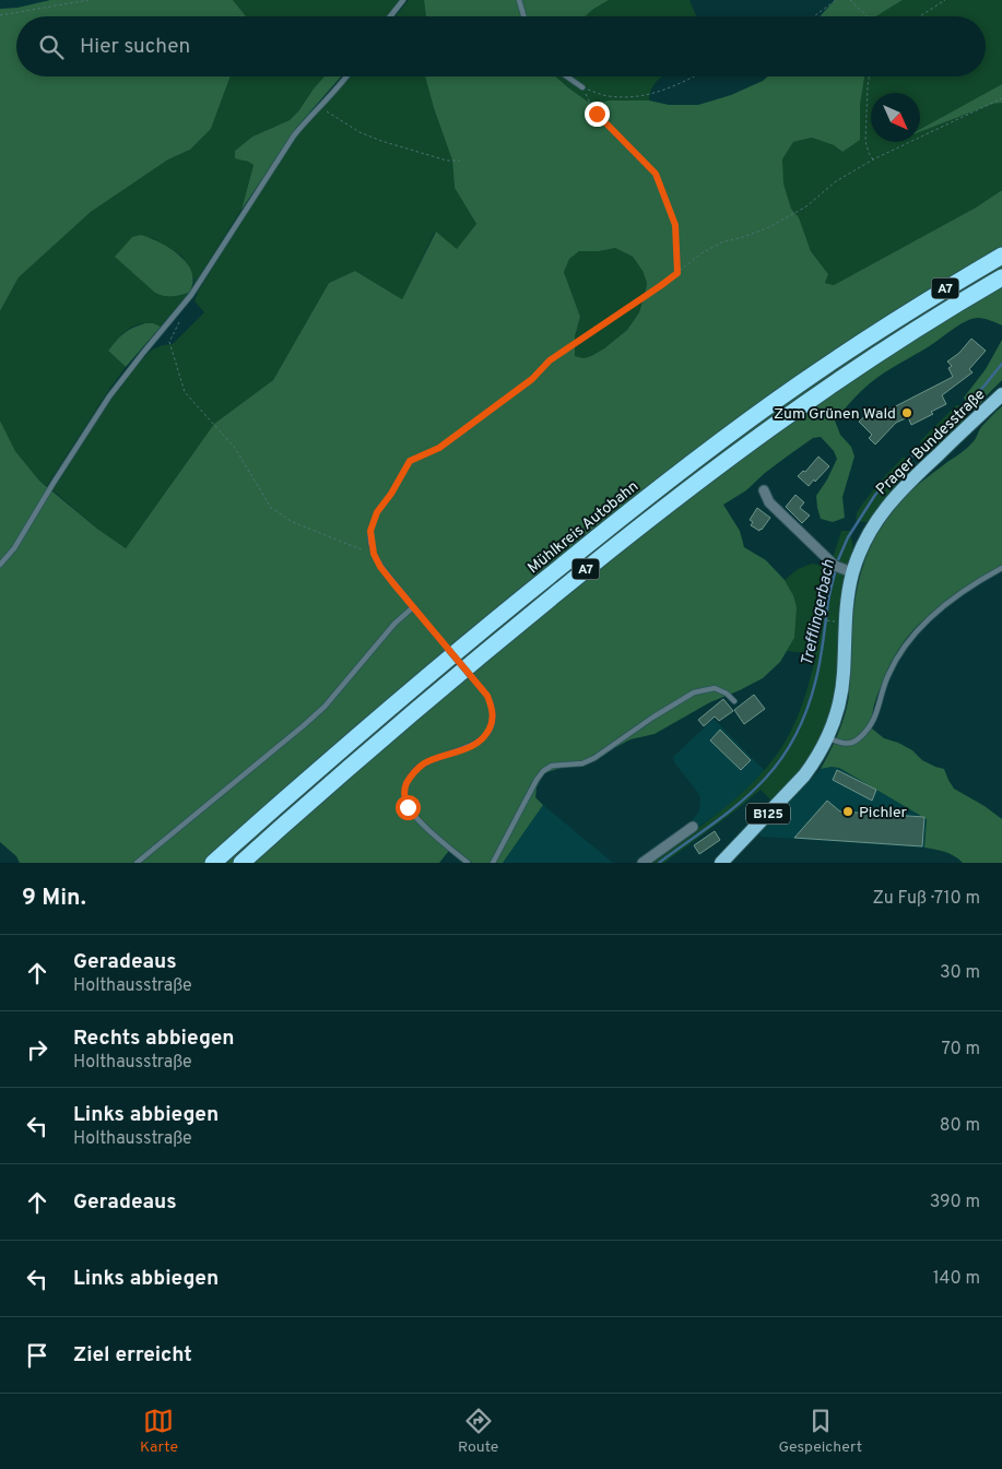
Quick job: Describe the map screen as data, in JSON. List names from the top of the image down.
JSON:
{
  "streets": {
    "highway": ["A7", "Mühlkreis Autobahn"],
    "main road": ["Prager Bundesstraße", "B125"]
  },
  "water": ["Trefflingerbach"],
  "places": ["Zum Grünen Wald", "Pichler"],
  "north": "bottom right",
  "page": {
    "search": "Hier suchen",
    "heading": ["9 Min.", "Zu Fuß · 710 m"],
    "list": [
      ["Geradeaus", "Holthausstraße", "30 m"],
      ["Rechts abbiegen", "Holthausstraße", "70 m"],
      ["Links abbiegen", "Holthausstraße", "80 m"],
      ["Geradeaus", "390 m"],
      ["Links abbiegen", "140 m"],
      "Ziel erreicht"
    ],
    "nav": ["Karte", "Route", "Gespeichert"]
  }
}
